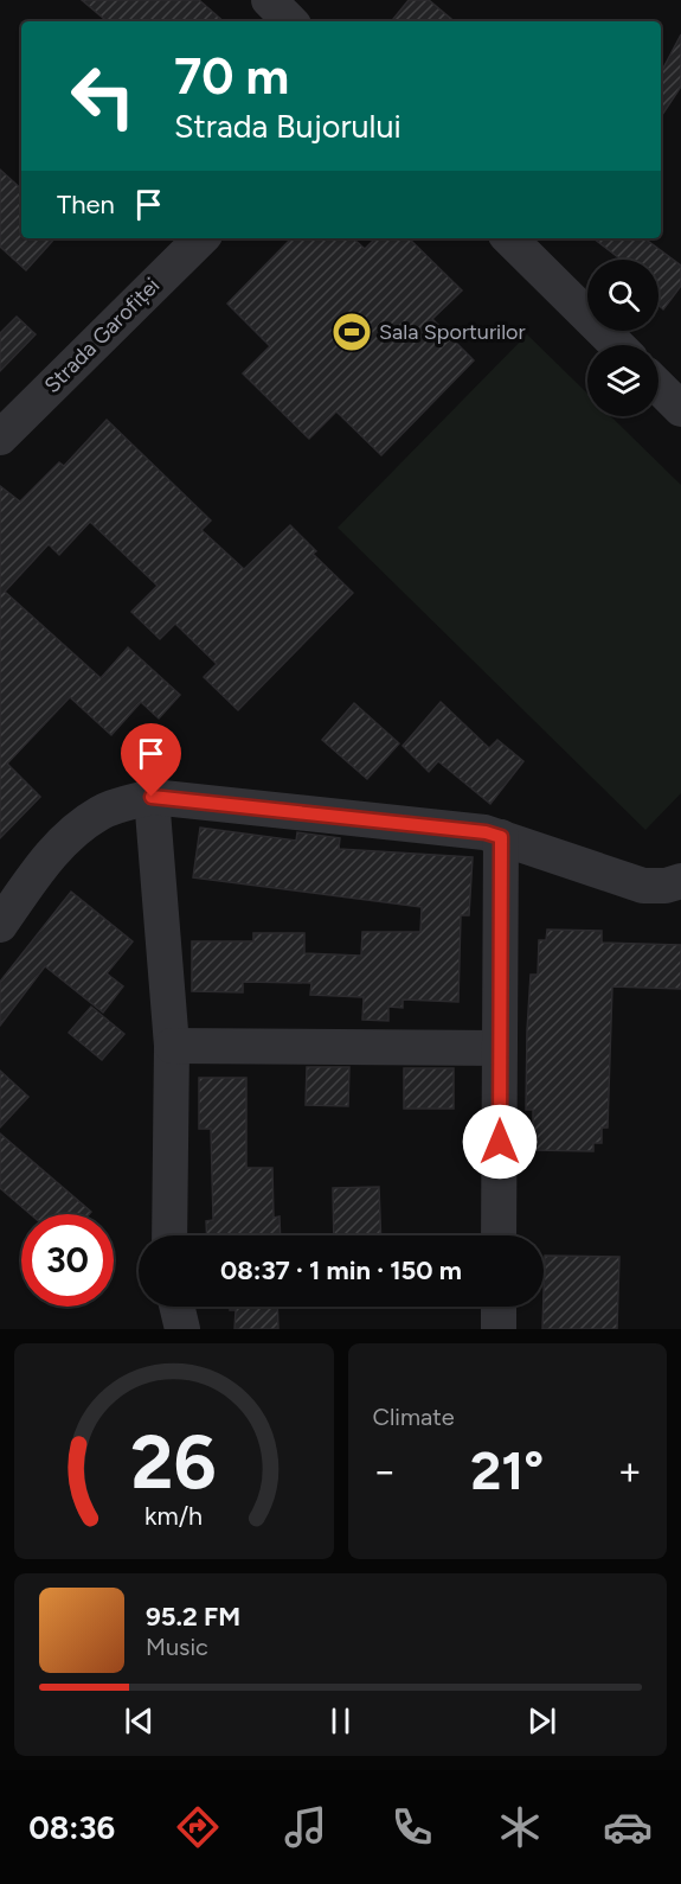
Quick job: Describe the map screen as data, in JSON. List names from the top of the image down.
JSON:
{
  "streets": {
    "street": ["Strada Garofiței"]
  },
  "places": {
    "sports": ["Sala Sporturilor"]
  },
  "page": {
    "turn": ["70 m", "Strada Bujorului"],
    "then": "Then",
    "limit": "30",
    "trip": "08:37 · 1 min · 150 m",
    "tile": "Climate",
    "heat": ["−", "21°", "+"],
    "song": ["95.2 FM", "Music"],
    "tabs": "08:36",
    "gauge": ["26", "km/h"]
  }
}
